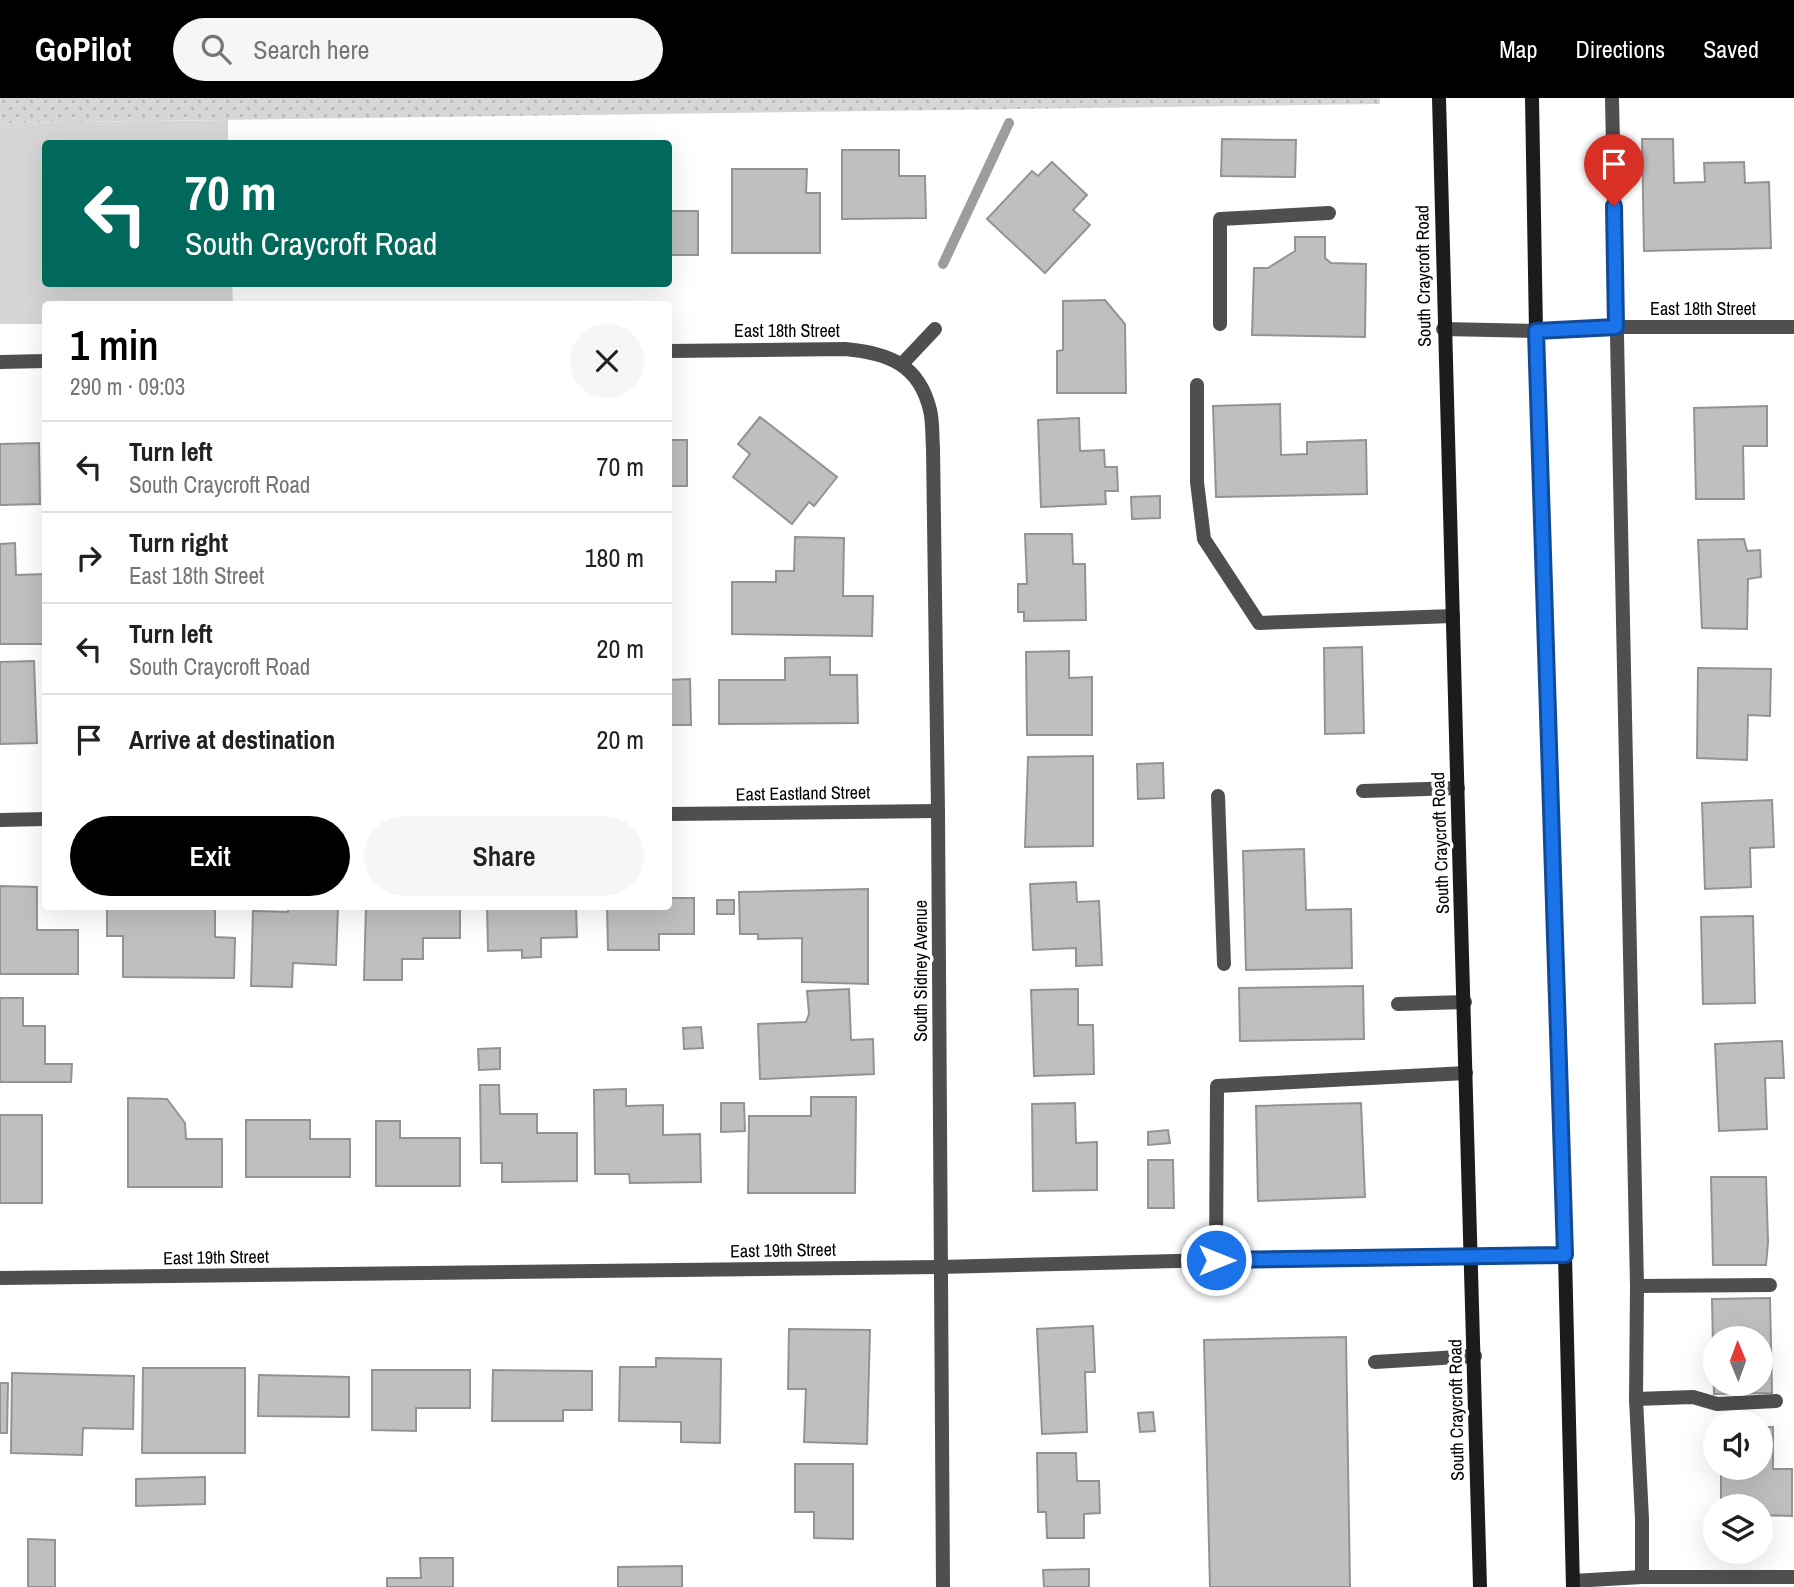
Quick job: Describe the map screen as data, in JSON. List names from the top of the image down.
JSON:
{
  "streets": {
    "main road": ["South Craycroft Road"],
    "street": [
      "East 18th Street",
      "East Eastland Street",
      "South Sidney Avenue",
      "East 19th Street"
    ]
  },
  "crossings": [
    ["South Craycroft Road", "East 18th Street"],
    ["South Craycroft Road", "East 19th Street"],
    ["East 18th Street", "South Sidney Avenue"],
    ["East Eastland Street", "South Sidney Avenue"],
    ["South Sidney Avenue", "East 19th Street"]
  ],
  "north": "top",
  "page": {
    "header": "GoPilot",
    "search": "Search here",
    "nav": ["Map", "Directions", "Saved"],
    "turn": ["70 m", "South Craycroft Road"],
    "heading": ["1 min", "290 m · 09:03"],
    "list": [
      {
        "name": "Turn left",
        "note": "South Craycroft Road",
        "value": "70 m"
      },
      {
        "name": "Turn right",
        "note": "East 18th Street",
        "value": "180 m"
      },
      {
        "name": "Turn left",
        "note": "South Craycroft Road",
        "value": "20 m"
      },
      {
        "name": "Arrive at destination",
        "value": "20 m"
      }
    ],
    "buttons": ["Exit", "Share"]
  }
}
